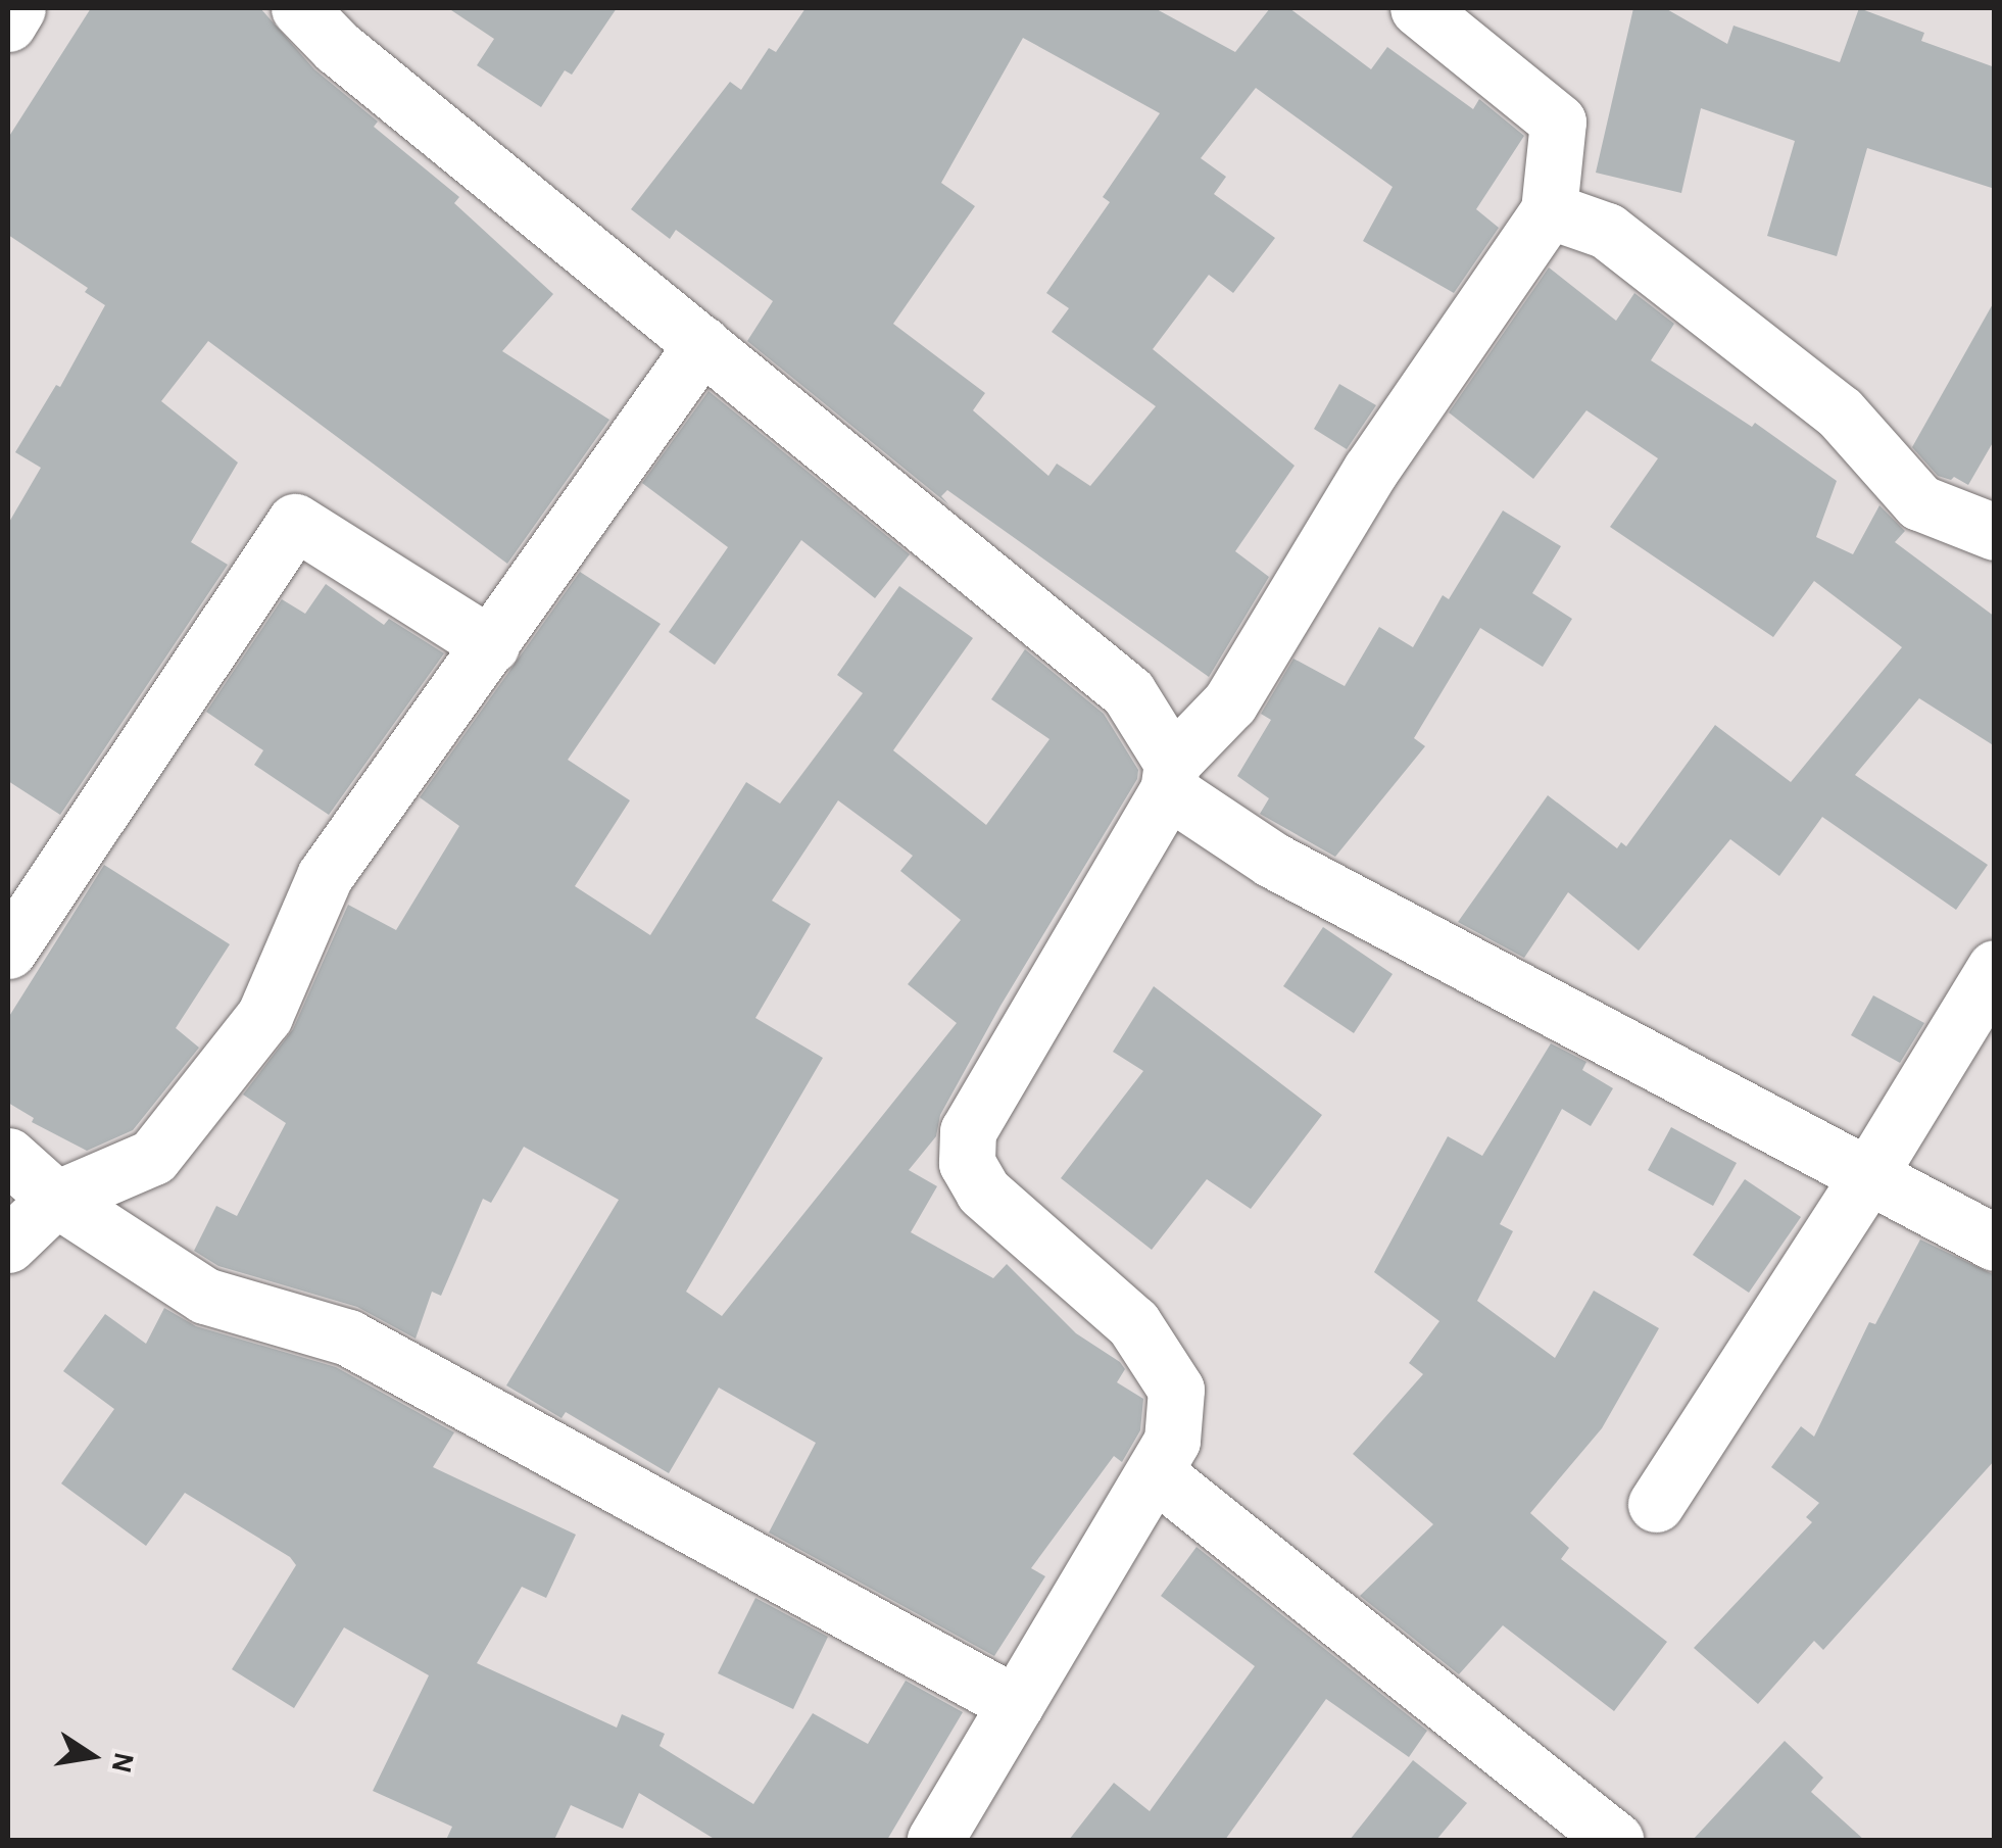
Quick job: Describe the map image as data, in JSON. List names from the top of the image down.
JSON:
{
  "north": "right"
}
